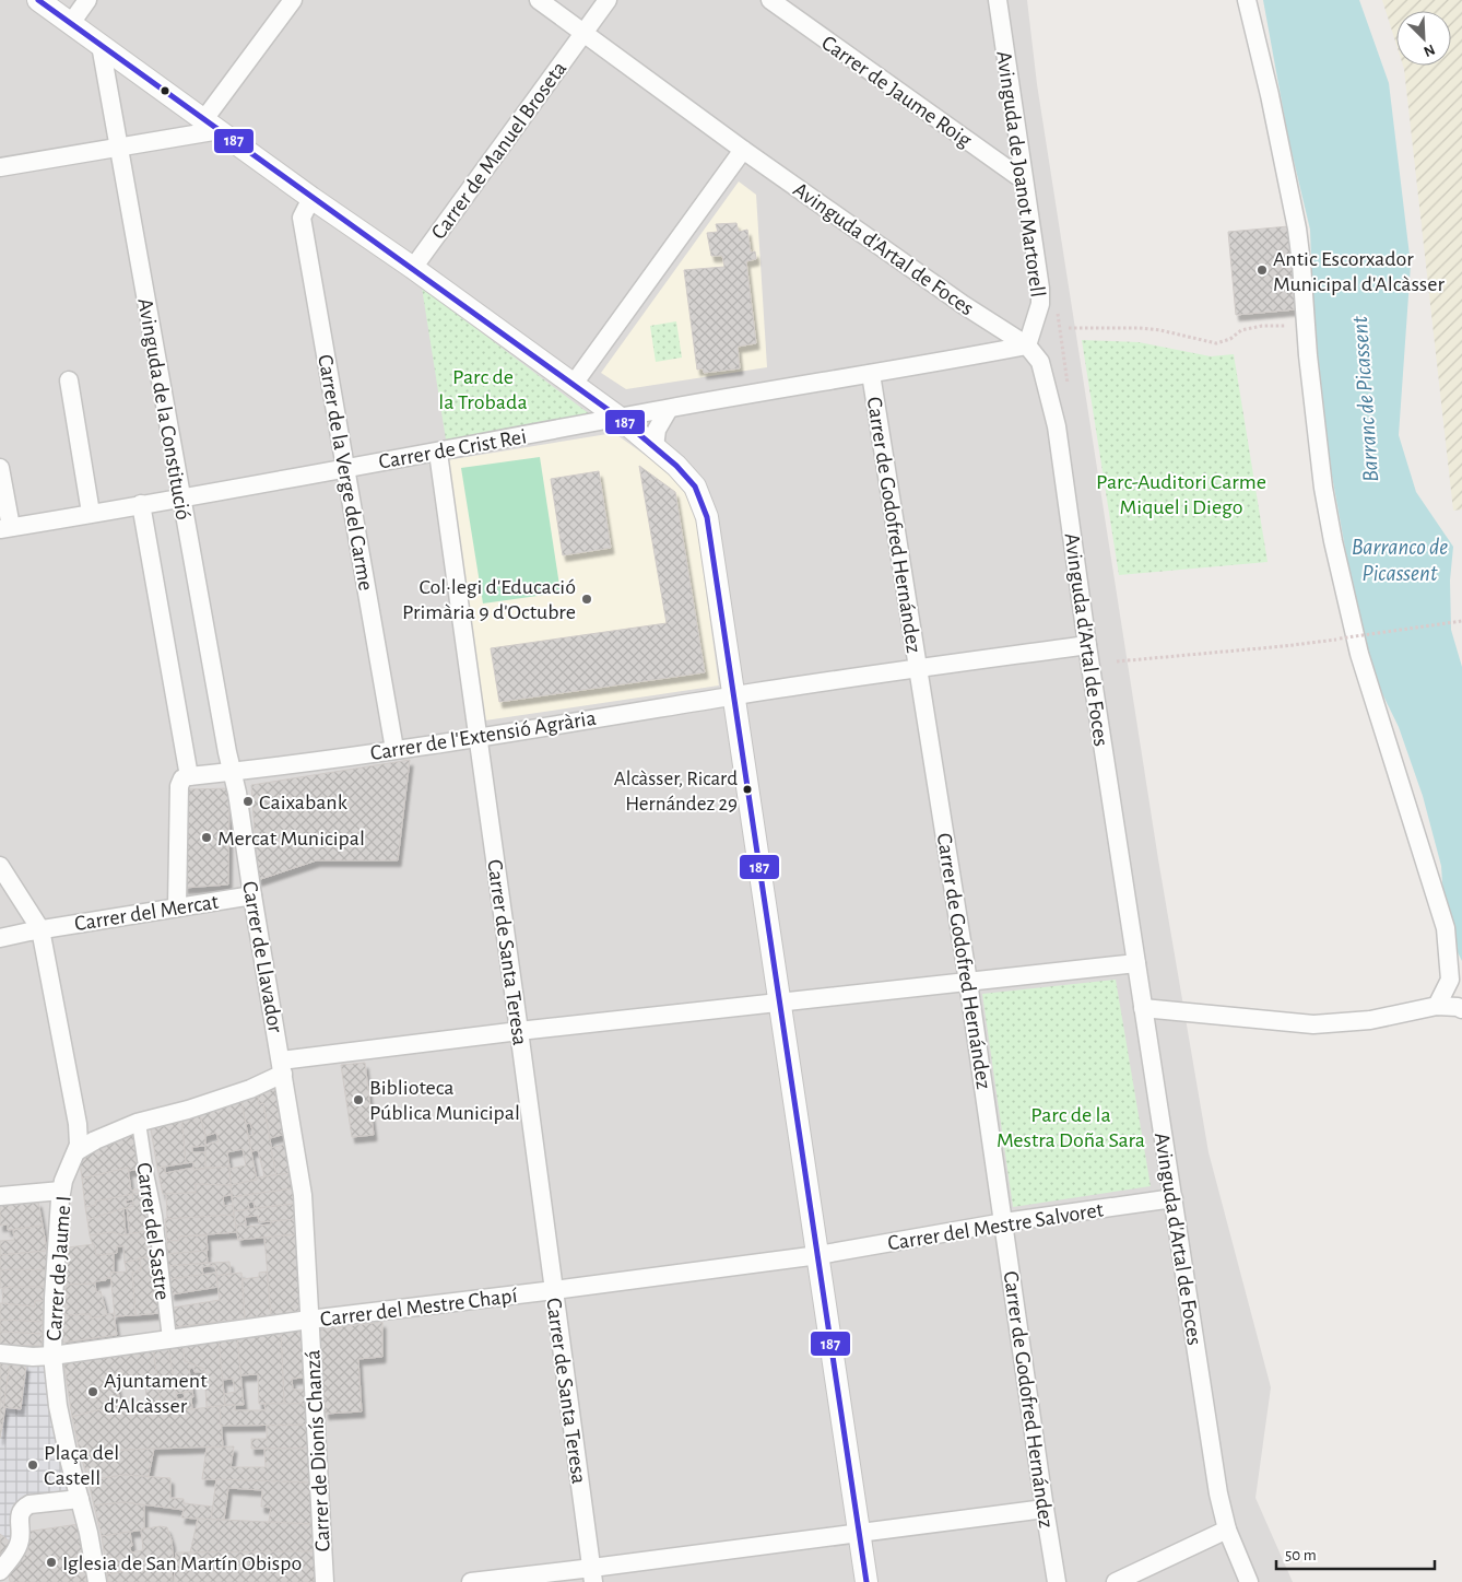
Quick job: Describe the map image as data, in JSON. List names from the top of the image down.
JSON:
{
  "streets": {
    "street": [
      "Carrer de Jaume Roig",
      "Carrer de Manuel Broseta",
      "Avinguda de Joanot Martorell",
      "Avinguda d'Artal de Foces",
      "Avinguda de la Constitució",
      "Carrer de Crist Rei",
      "Carrer de la Verge del Carme",
      "Carrer de Godofred Hernández",
      "Carrer de l'Extensió Agrària",
      "Carrer del Mercat",
      "Carrer de Santa Teresa",
      "Carrer de Llavador",
      "Carrer del Mestre Salvoret",
      "Carrer del Sastre",
      "Carrer de Jaume I",
      "Carrer del Mestre Chapí",
      "Carrer de Dionís Chanzá"
    ]
  },
  "crossings": [
    ["Carrer de Jaume Roig", "Avinguda de Joanot Martorell"],
    ["Carrer de Manuel Broseta", "Avinguda d'Artal de Foces"],
    ["Avinguda de Joanot Martorell", "Avinguda d'Artal de Foces"],
    ["Avinguda de Joanot Martorell", "Carrer de Crist Rei"],
    ["Avinguda d'Artal de Foces", "Carrer de Crist Rei"],
    ["Avinguda d'Artal de Foces", "Carrer de l'Extensió Agrària"],
    ["Avinguda d'Artal de Foces", "Carrer del Mestre Salvoret"],
    ["Avinguda de la Constitució", "Carrer de Crist Rei"],
    ["Avinguda de la Constitució", "Carrer de l'Extensió Agrària"],
    ["Avinguda de la Constitució", "Carrer de Llavador"],
    ["Carrer de Crist Rei", "Carrer de la Verge del Carme"],
    ["Carrer de Crist Rei", "Carrer de Godofred Hernández"],
    ["Carrer de Crist Rei", "Carrer de Santa Teresa"],
    ["Carrer de la Verge del Carme", "Carrer de l'Extensió Agrària"],
    ["Carrer de Godofred Hernández", "Carrer de l'Extensió Agrària"],
    ["Carrer de Godofred Hernández", "Carrer del Mestre Salvoret"],
    ["Carrer de l'Extensió Agrària", "Carrer de Santa Teresa"],
    ["Carrer de l'Extensió Agrària", "Carrer de Llavador"],
    ["Carrer del Mercat", "Carrer de Llavador"],
    ["Carrer de Santa Teresa", "Carrer del Mestre Chapí"],
    ["Carrer de Llavador", "Carrer del Mestre Chapí"],
    ["Carrer de Llavador", "Carrer de Dionís Chanzá"],
    ["Carrer del Mestre Salvoret", "Carrer del Mestre Chapí"],
    ["Carrer del Sastre", "Carrer del Mestre Chapí"],
    ["Carrer de Jaume I", "Carrer del Mestre Chapí"],
    ["Carrer del Mestre Chapí", "Carrer de Dionís Chanzá"]
  ],
  "water": ["Barranc de Picassent", "Barranco de Picassent"],
  "parks": ["Parc de la Trobada", "Parc-Auditori Carme Miquel i Diego", "Parc de la Mestra Doña Sara"],
  "places": [
    "Antic Escorxador Municipal d'Alcàsser",
    "Col·legi d'Educació Primària 9 d'Octubre",
    "Alcàsser, Ricard Hernández 29",
    "Caixabank",
    "Mercat Municipal",
    "Biblioteca Pública Municipal",
    "Ajuntament d'Alcàsser",
    "Plaça del Castell",
    "Iglesia de San Martín Obispo"
  ],
  "lines": ["transit line 187"],
  "scale_bar": "50 m",
  "north": "bottom right"
}
